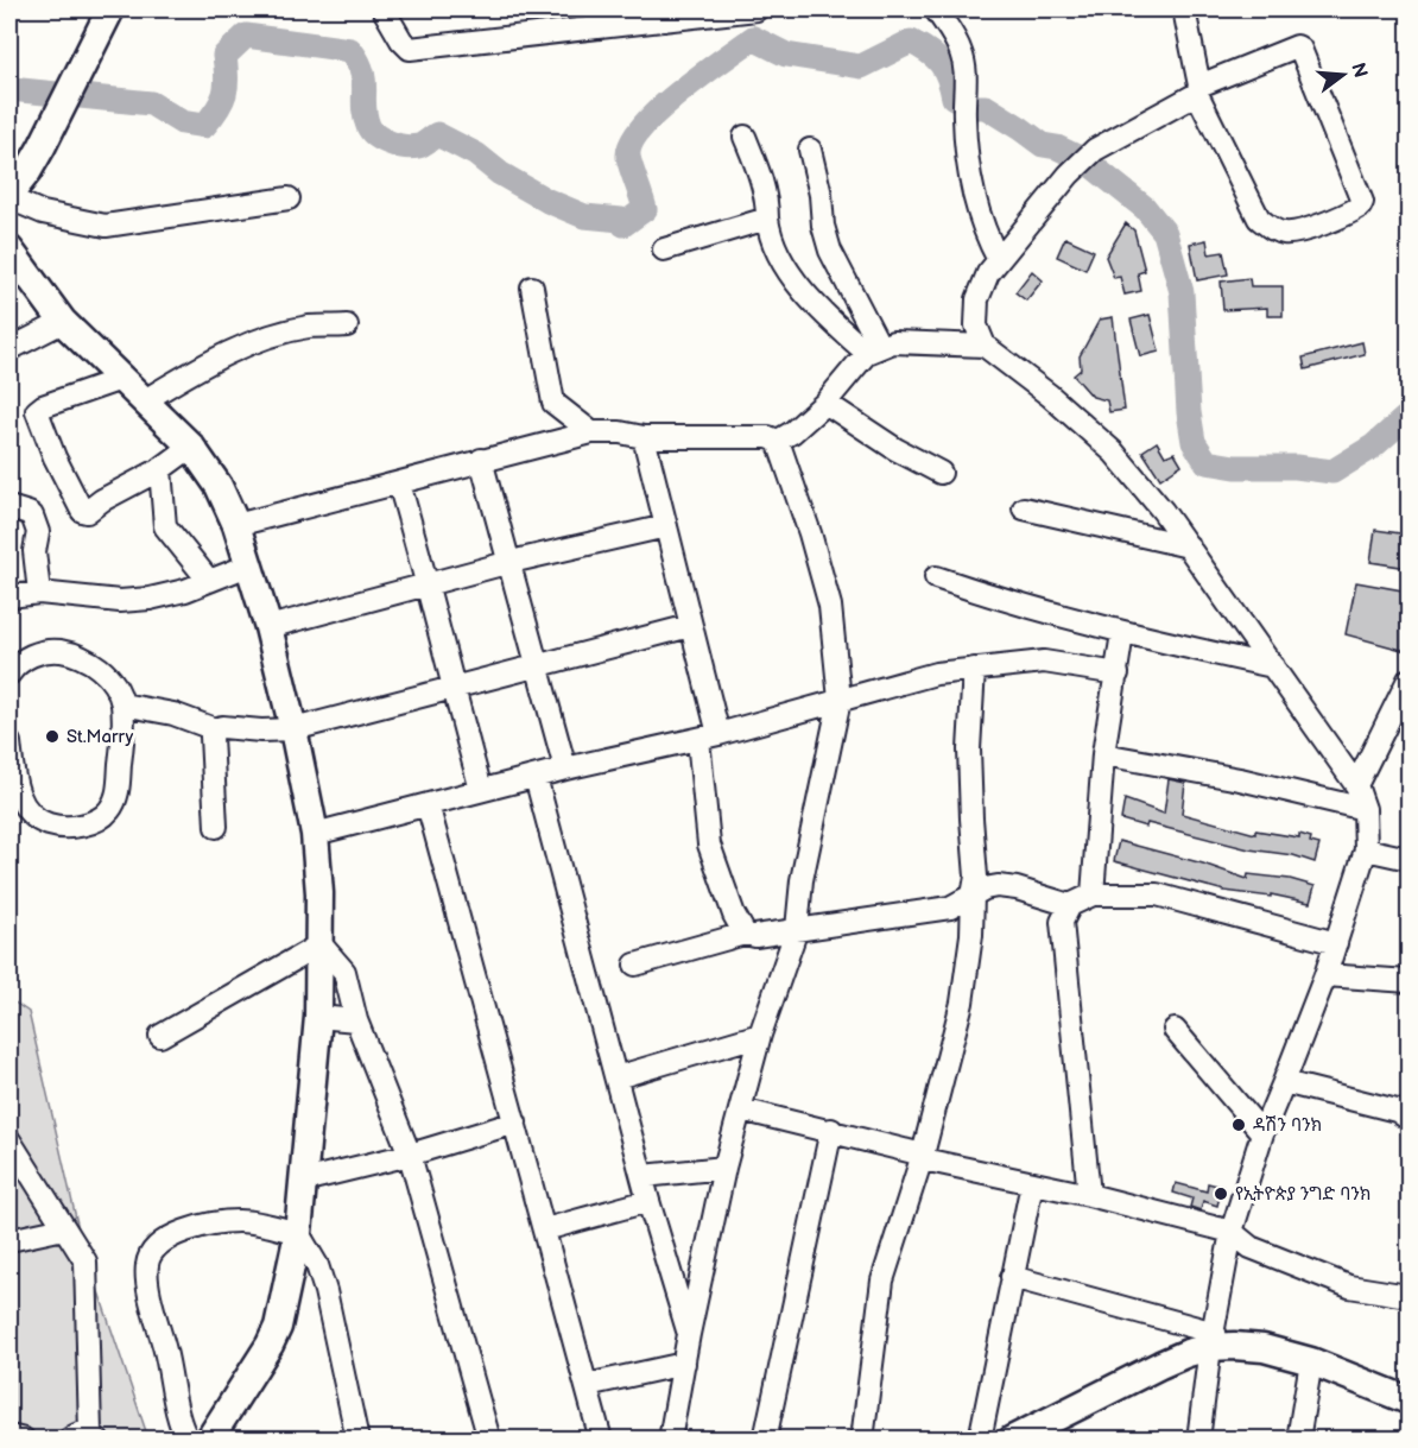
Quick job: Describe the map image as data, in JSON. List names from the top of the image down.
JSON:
{
  "places": ["St.Marry", "ዳሽን ባንክ", "የኢትዮጵያ ንግድ ባንክ"],
  "north": "right"
}
